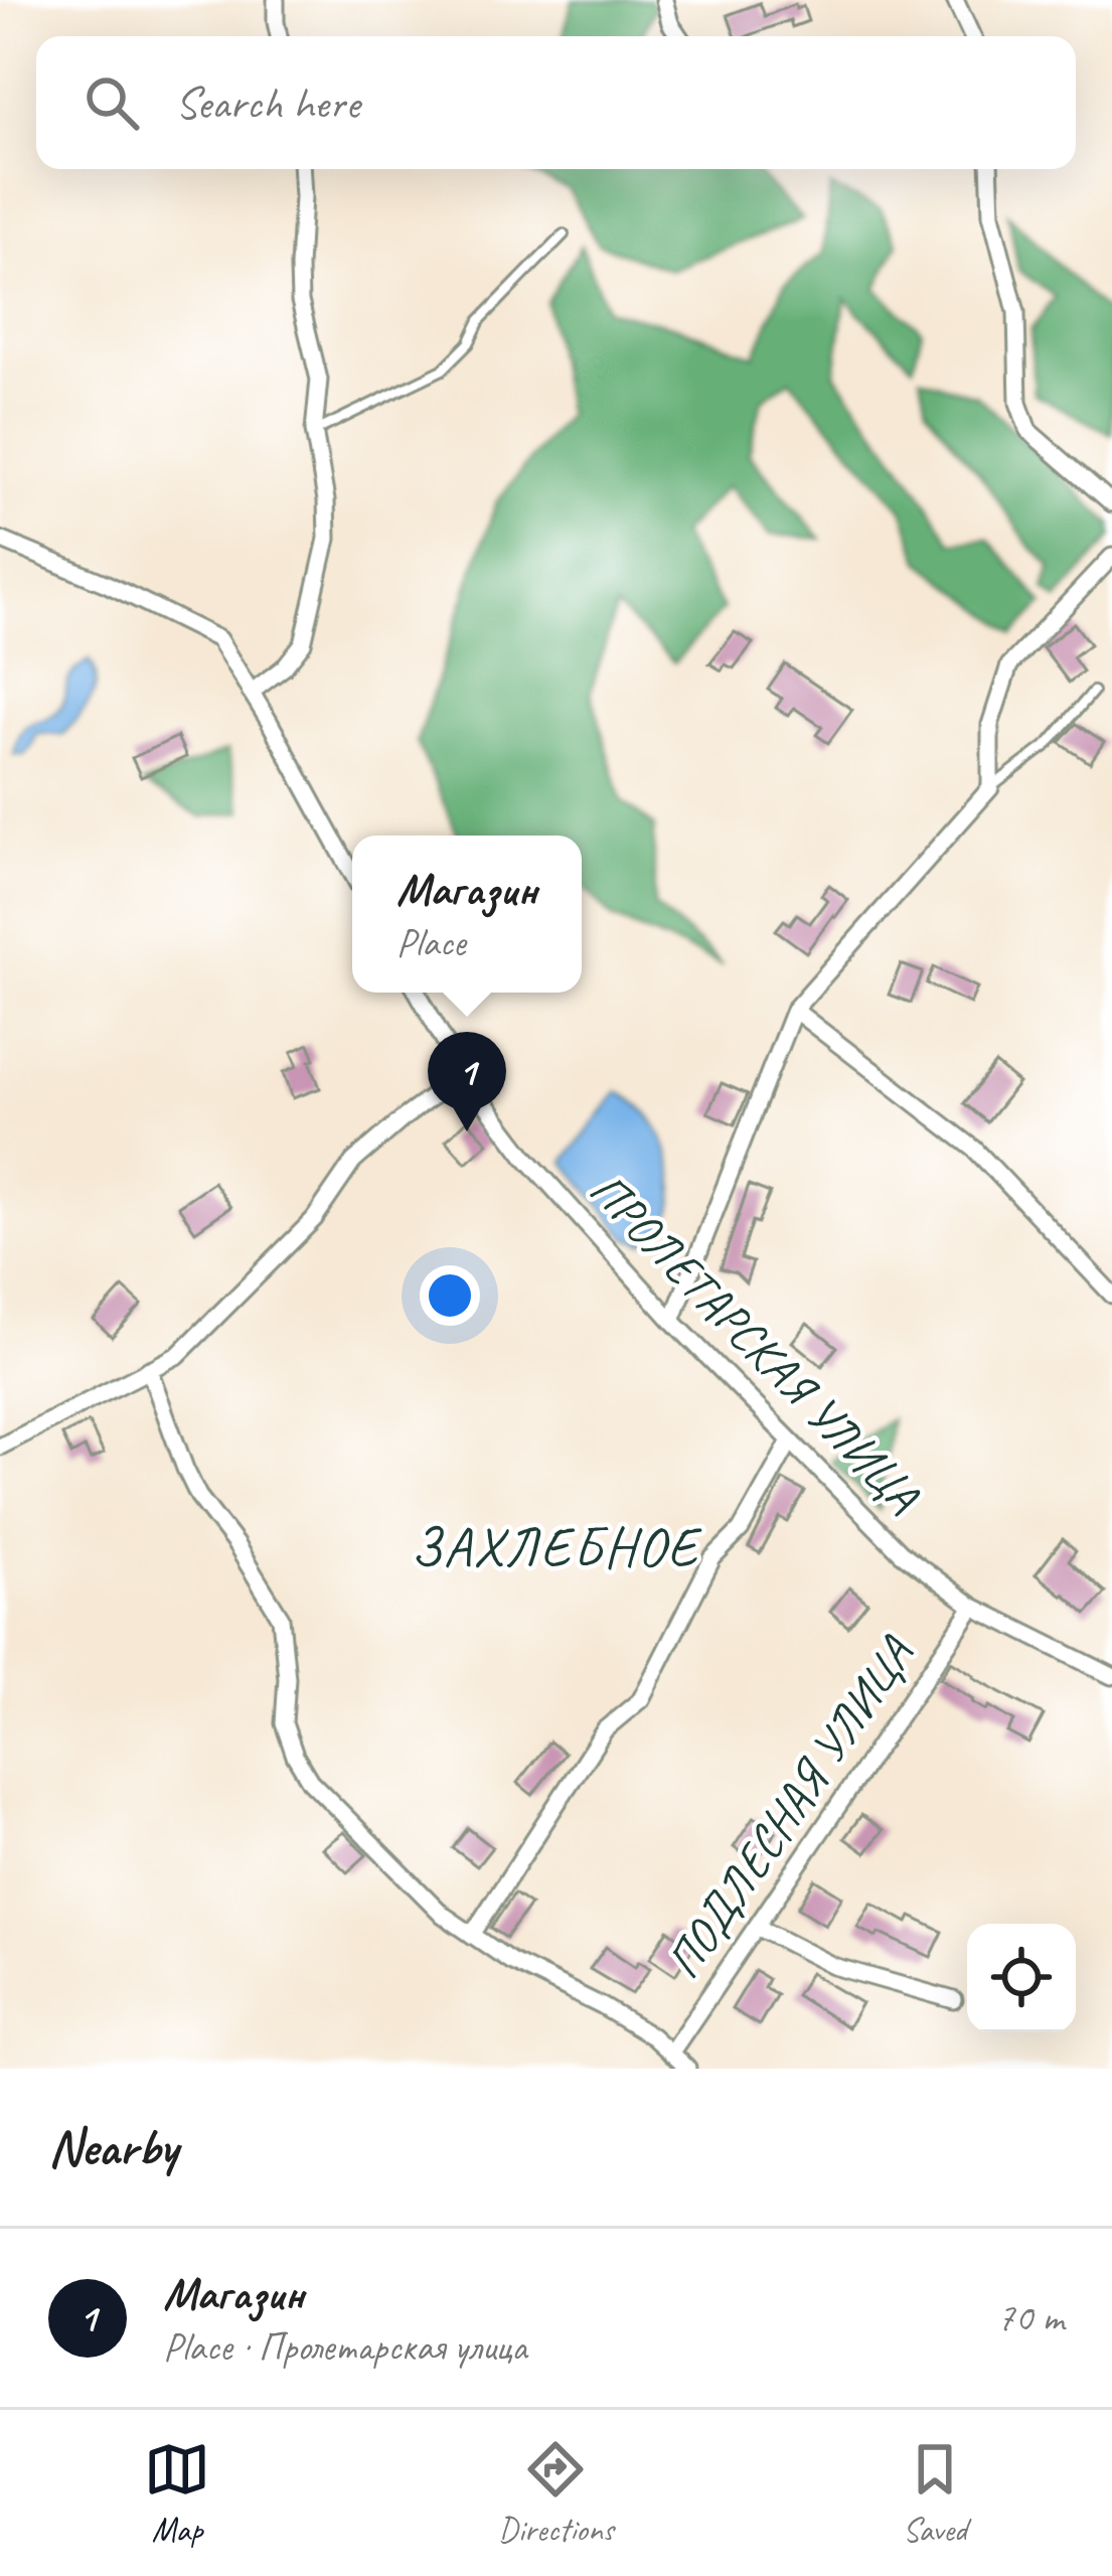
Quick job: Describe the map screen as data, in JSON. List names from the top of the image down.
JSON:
{
  "streets": {
    "street": ["ПРОЛЕТАРСКАЯ УЛИЦА", "ПОДЛЕСНАЯ УЛИЦА"]
  },
  "crossings": [
    ["ПРОЛЕТАРСКАЯ УЛИЦА", "ПОДЛЕСНАЯ УЛИЦА"]
  ],
  "districts": ["ЗАХЛЕБНОЕ"],
  "page": {
    "search": "Search here",
    "popup": ["Магазин", "Place"],
    "pins": "1",
    "heading": "Nearby",
    "list": [
      {
        "mark": "1",
        "name": "Магазин",
        "note": "Place · Пролетарская улица",
        "value": "70 m"
      }
    ],
    "nav": ["Map", "Directions", "Saved"]
  }
}
